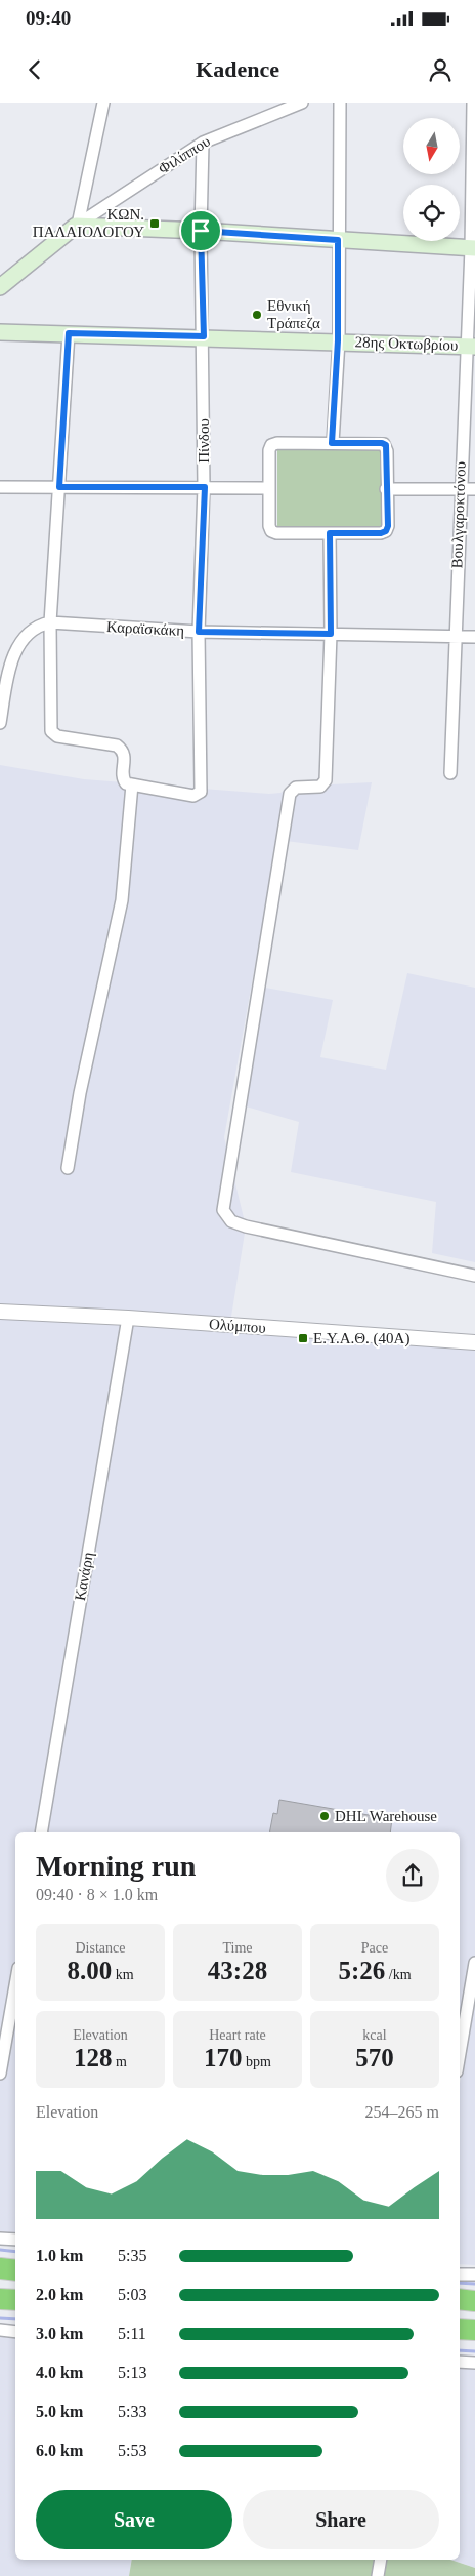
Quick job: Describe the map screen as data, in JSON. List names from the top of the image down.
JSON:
{
  "streets": {
    "main road": ["28ης Οκτωβρίου"],
    "street": [
      "Φιλίππου",
      "Πίνδου",
      "Βουλγαροκτόνου",
      "Καραϊσκάκη",
      "Ολύμπου",
      "Κανάρη"
    ]
  },
  "crossings": [
    ["Φιλίππου", "Πίνδου"],
    ["28ης Οκτωβρίου", "Πίνδου"],
    ["28ης Οκτωβρίου", "Βουλγαροκτόνου"],
    ["Πίνδου", "Καραϊσκάκη"],
    ["Βουλγαροκτόνου", "Καραϊσκάκη"],
    ["Ολύμπου", "Κανάρη"]
  ],
  "places": {
    "transit": ["ΚΩΝ. ΠΑΛΑΙΟΛΟΓΟΥ", "Ε.Υ.Α.Θ. (40Α)"],
    "other": ["Εθνική Τράπεζα", "DHL Warehouse"]
  },
  "north": "bottom",
  "page": {
    "status": "09:40",
    "header": "Kadence",
    "heading": ["Morning run", "09:40 · 8 × 1.0 km"],
    "stats": [
      ["Distance", "8.00 km"],
      ["Time", "43:28"],
      ["Pace", "5:26 /km"],
      ["Elevation", "128 m"],
      ["Heart rate", "170 bpm"],
      ["kcal", "570"]
    ],
    "chart": ["Elevation", "254–265 m"],
    "list": [
      {
        "name": "1.0 km",
        "note": "5:35"
      },
      {
        "name": "2.0 km",
        "note": "5:03"
      },
      {
        "name": "3.0 km",
        "note": "5:11"
      },
      {
        "name": "4.0 km",
        "note": "5:13"
      },
      {
        "name": "5.0 km",
        "note": "5:33"
      },
      {
        "name": "6.0 km",
        "note": "5:53"
      }
    ],
    "buttons": ["Save", "Share"]
  }
}
